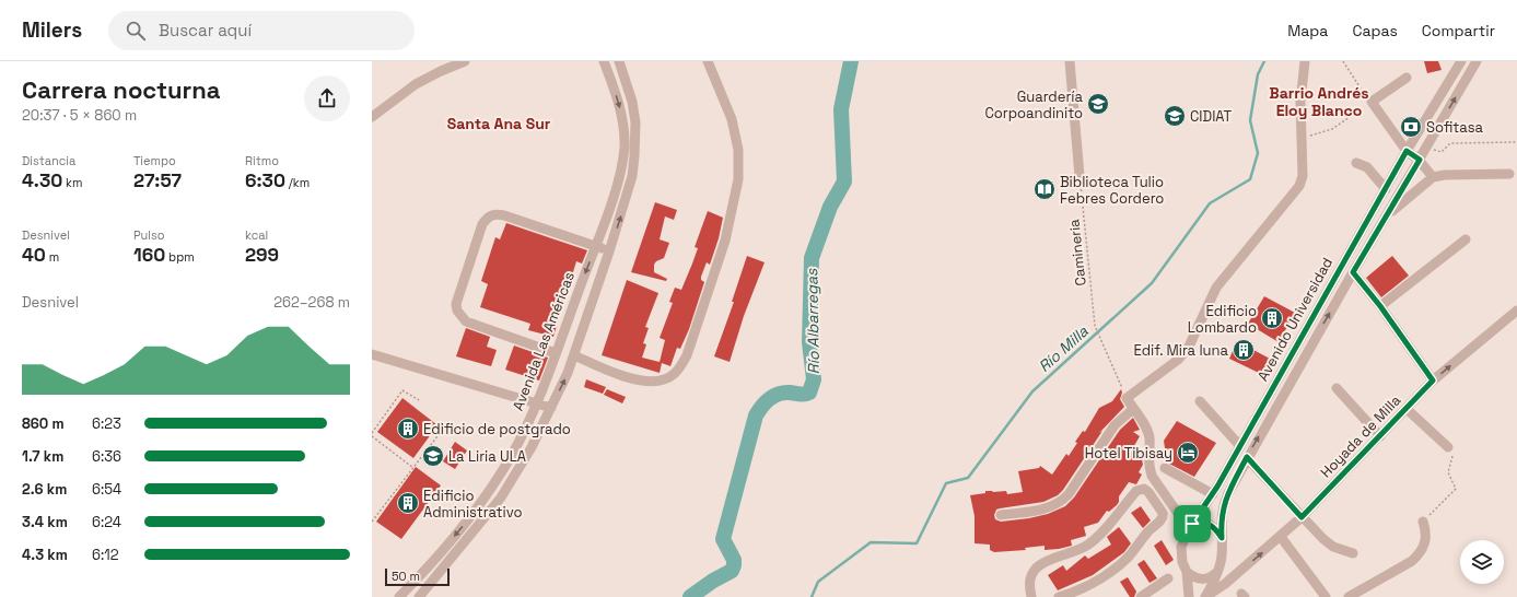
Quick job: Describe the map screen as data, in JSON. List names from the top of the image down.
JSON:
{
  "streets": {
    "street": ["Avenido Universidad", "Avenida Las Américas", "Hoyada de Milla"],
    "path": ["Camineria"]
  },
  "one_way": ["Hoyada de Milla"],
  "districts": ["Barrio Andrés Eloy Blanco", "Santa Ana Sur"],
  "water": ["Río Albarregas", "Río Milla"],
  "places": {
    "school or university": ["Guardería Corpoandinito", "CIDIAT", "La Liria ULA"],
    "bank": ["Sofitasa"],
    "library": ["Biblioteca Tulio Febres Cordero"],
    "building": [
      "Edificio Lombardo",
      "Edif. Mira luna",
      "Edificio de postgrado",
      "Edificio Administrativo"
    ],
    "hotel": ["Hotel Tibisay"]
  },
  "scale_bar": "50 m",
  "page": {
    "header": "Milers",
    "search": "Buscar aquí",
    "nav": ["Mapa", "Capas", "Compartir"],
    "heading": ["Carrera nocturna", "20:37 · 5 × 860 m"],
    "stats": [
      ["Distancia", "4.30 km"],
      ["Tiempo", "27:57"],
      ["Ritmo", "6:30 /km"],
      ["Desnivel", "40 m"],
      ["Pulso", "160 bpm"],
      ["kcal", "299"]
    ],
    "chart": ["Desnivel", "262–268 m"],
    "list": [
      {
        "name": "860 m",
        "note": "6:23"
      },
      {
        "name": "1.7 km",
        "note": "6:36"
      },
      {
        "name": "2.6 km",
        "note": "6:54"
      },
      {
        "name": "3.4 km",
        "note": "6:24"
      },
      {
        "name": "4.3 km",
        "note": "6:12"
      }
    ],
    "scale": "50 m"
  }
}
